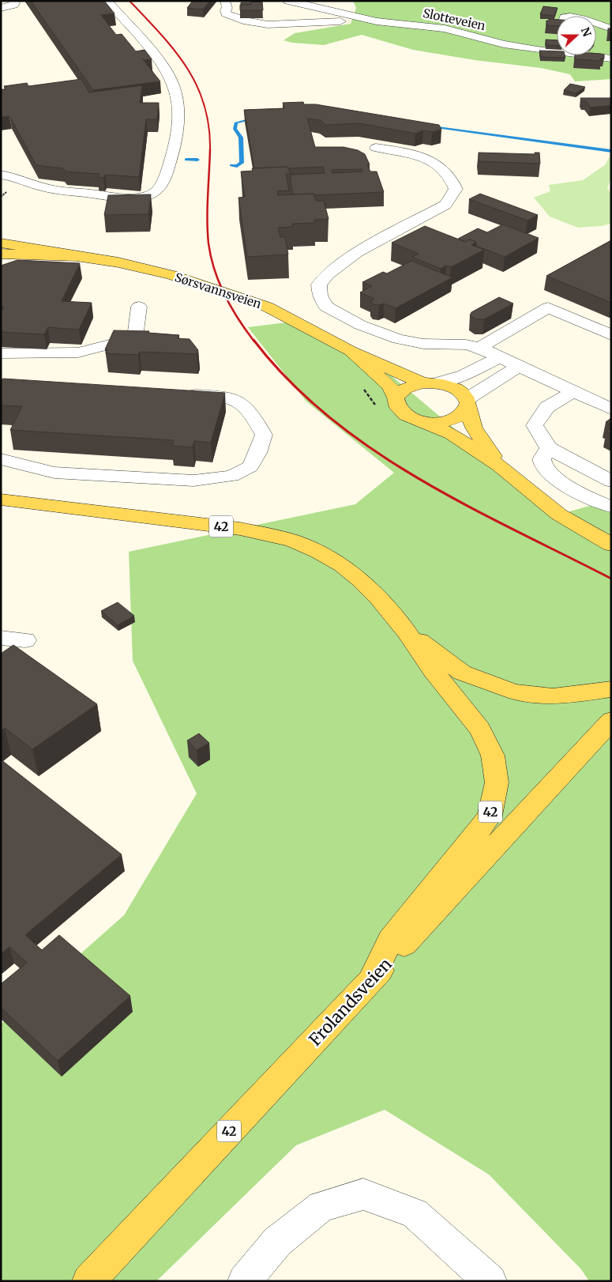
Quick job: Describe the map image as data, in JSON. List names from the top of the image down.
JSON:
{
  "streets": {
    "main road": ["Sørsvannsveien", "42", "Frolandsveien"],
    "street": ["Slotteveien"]
  },
  "crossings": [
    ["42", "Frolandsveien"]
  ],
  "north": "right"
}
